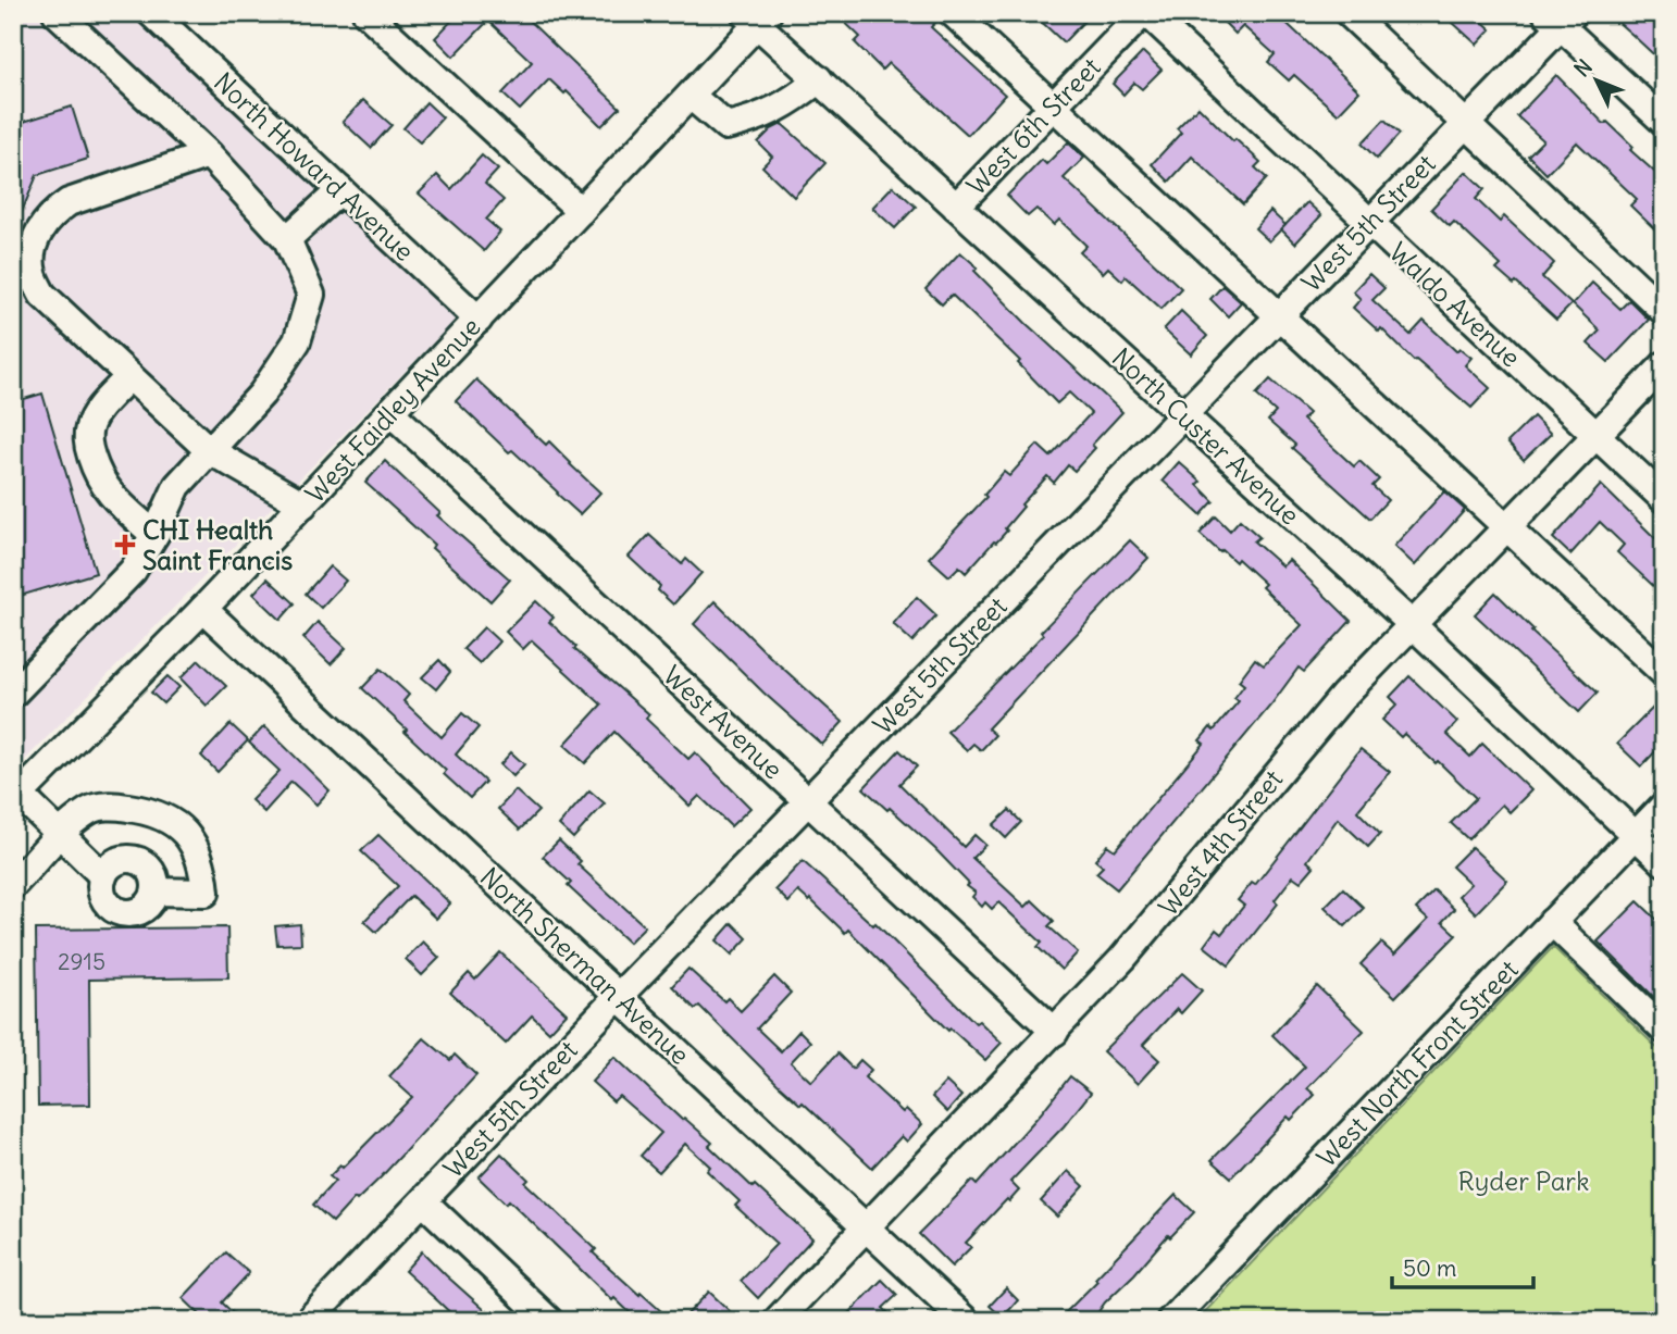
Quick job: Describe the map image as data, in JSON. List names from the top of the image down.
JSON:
{
  "streets": {
    "street": [
      "West 6th Street",
      "North Howard Avenue",
      "West 5th Street",
      "Waldo Avenue",
      "West Faidley Avenue",
      "North Custer Avenue",
      "West Avenue",
      "West 4th Street",
      "North Sherman Avenue",
      "West North Front Street"
    ]
  },
  "crossings": [
    ["West 6th Street", "Waldo Avenue"],
    ["West 6th Street", "North Custer Avenue"],
    ["North Howard Avenue", "West Faidley Avenue"],
    ["West 5th Street", "Waldo Avenue"],
    ["West 5th Street", "North Custer Avenue"],
    ["West 5th Street", "West Avenue"],
    ["West 5th Street", "North Sherman Avenue"],
    ["Waldo Avenue", "West 4th Street"],
    ["West Faidley Avenue", "North Custer Avenue"],
    ["West Faidley Avenue", "West Avenue"],
    ["West Faidley Avenue", "North Sherman Avenue"],
    ["North Custer Avenue", "West 4th Street"],
    ["North Custer Avenue", "West North Front Street"],
    ["West Avenue", "West 4th Street"],
    ["West 4th Street", "North Sherman Avenue"]
  ],
  "parks": ["Ryder Park"],
  "places": {
    "health": ["CHI Health Saint Francis"]
  },
  "house_numbers": ["2915"],
  "scale_bar": "50 m",
  "north": "top left"
}
